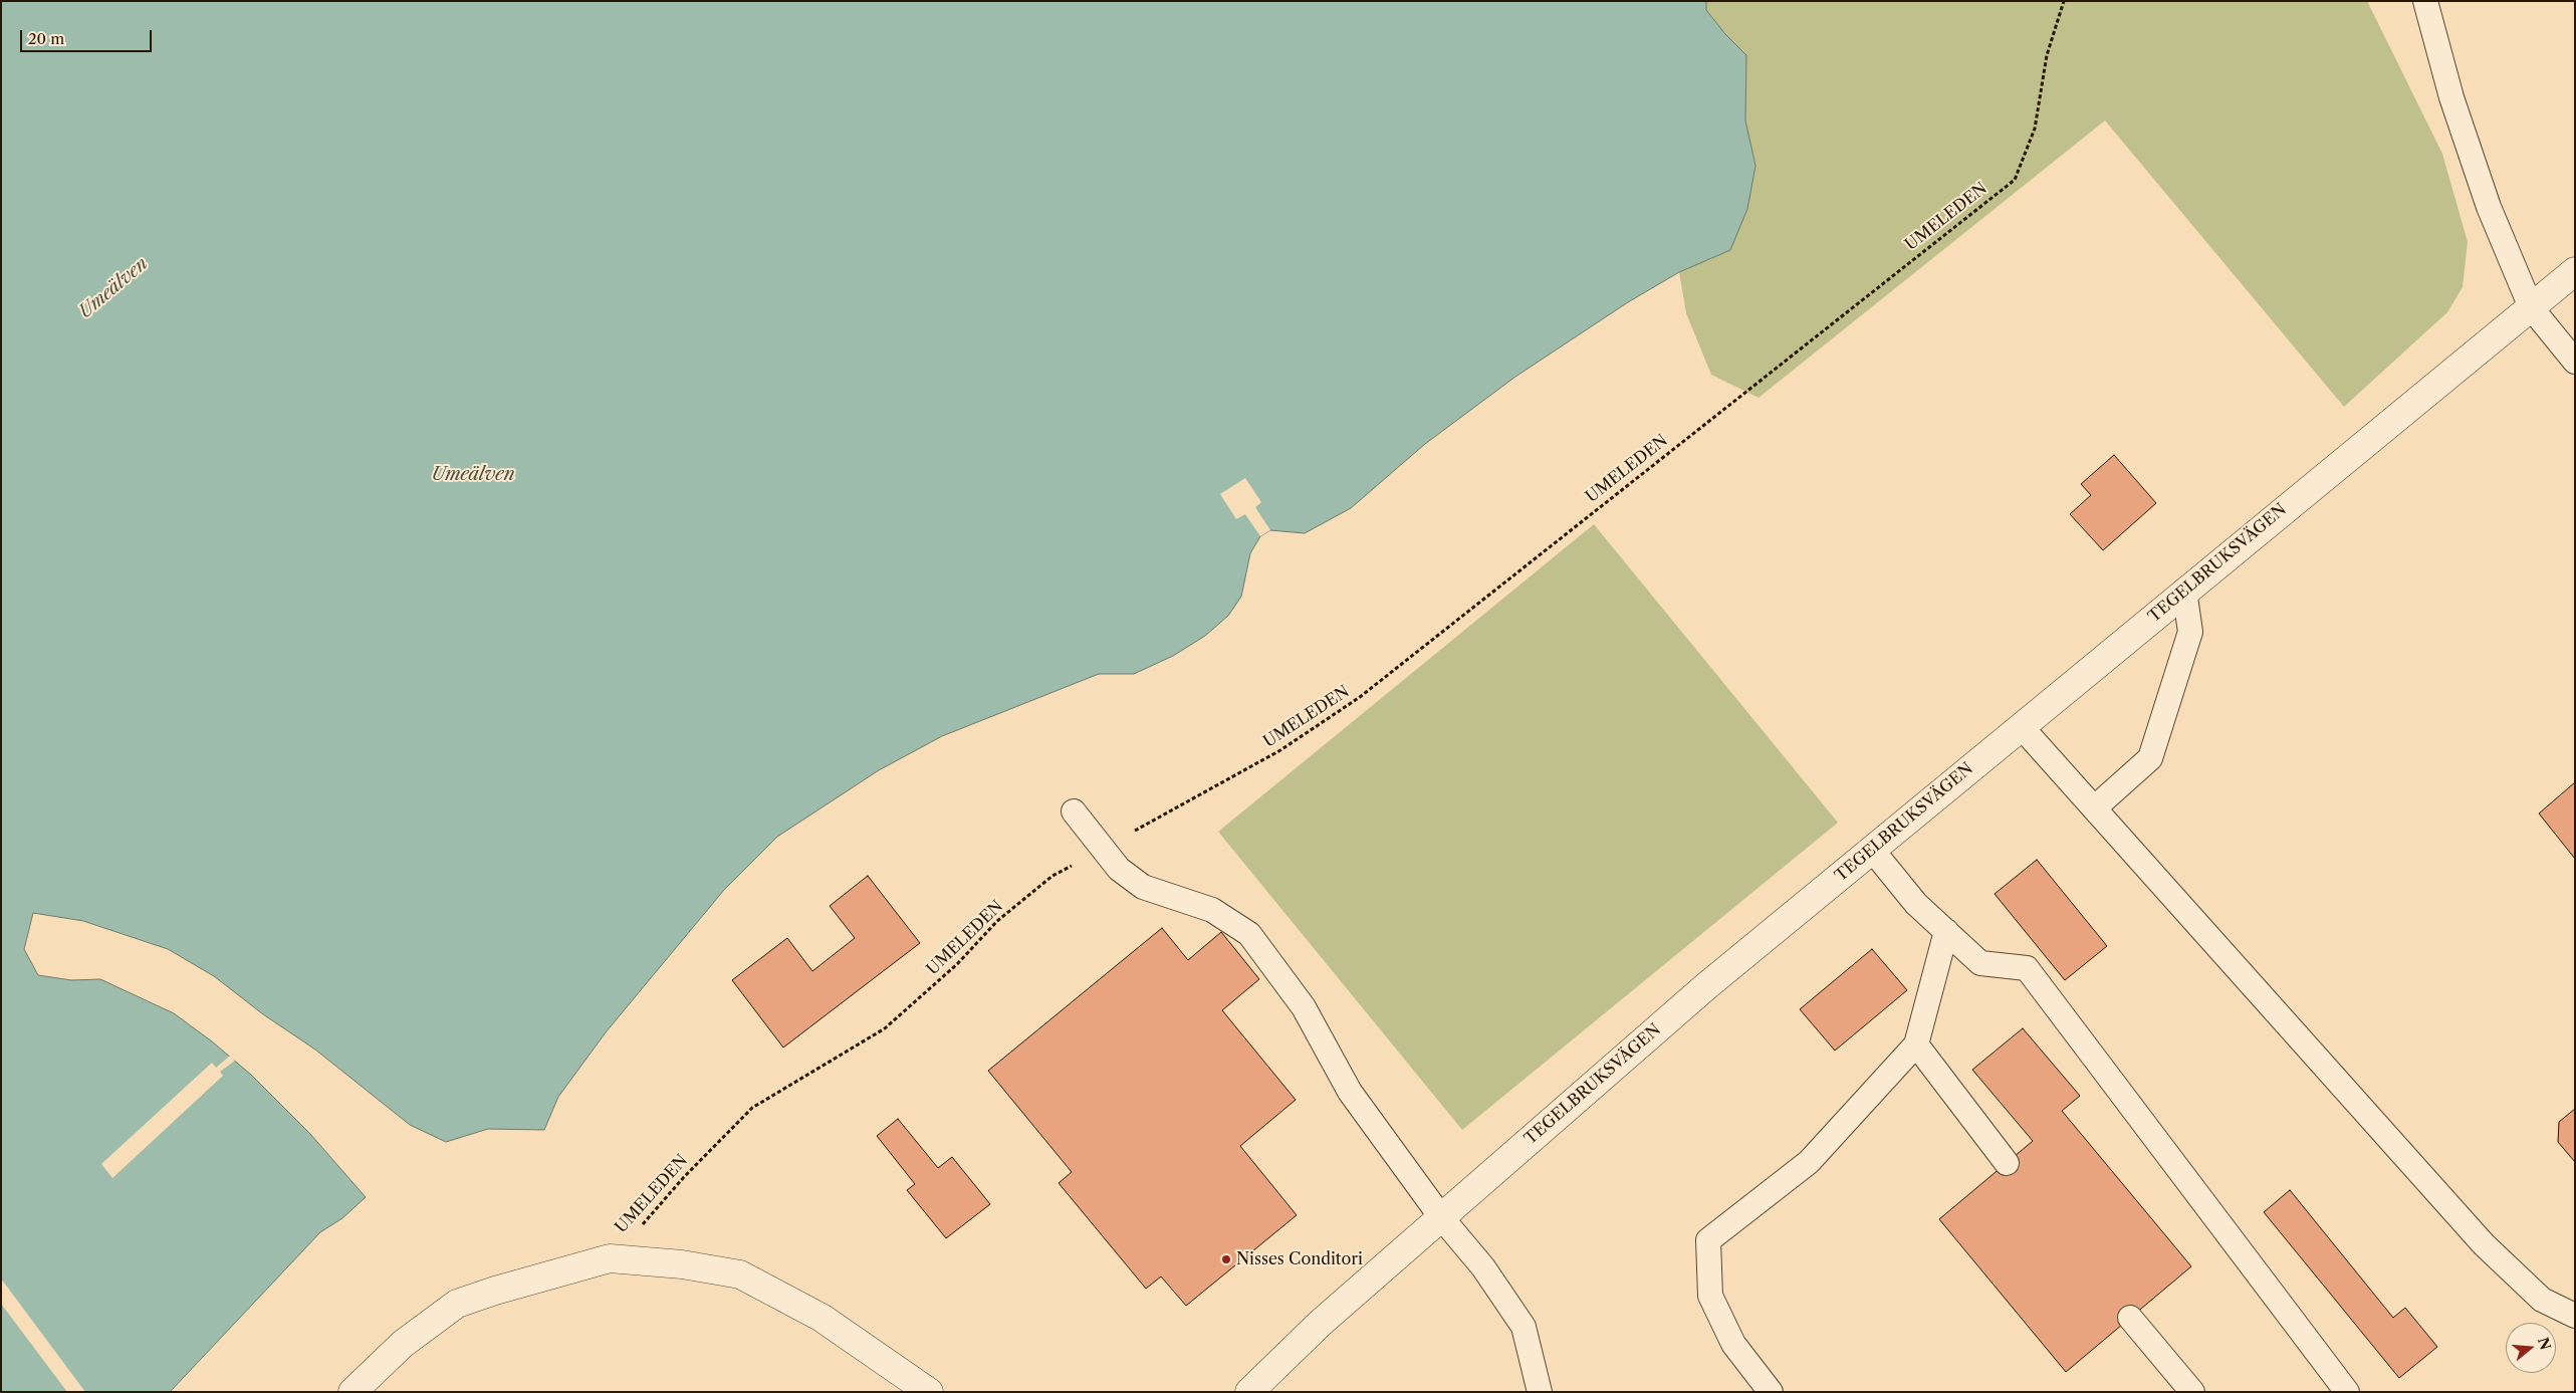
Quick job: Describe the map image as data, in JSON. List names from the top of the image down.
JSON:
{
  "streets": {
    "street": ["TEGELBRUKSVÄGEN"],
    "path": ["UMELEDEN"]
  },
  "water": ["Umeälven"],
  "places": ["Nisses Conditori"],
  "scale_bar": "20 m",
  "north": "right"
}
